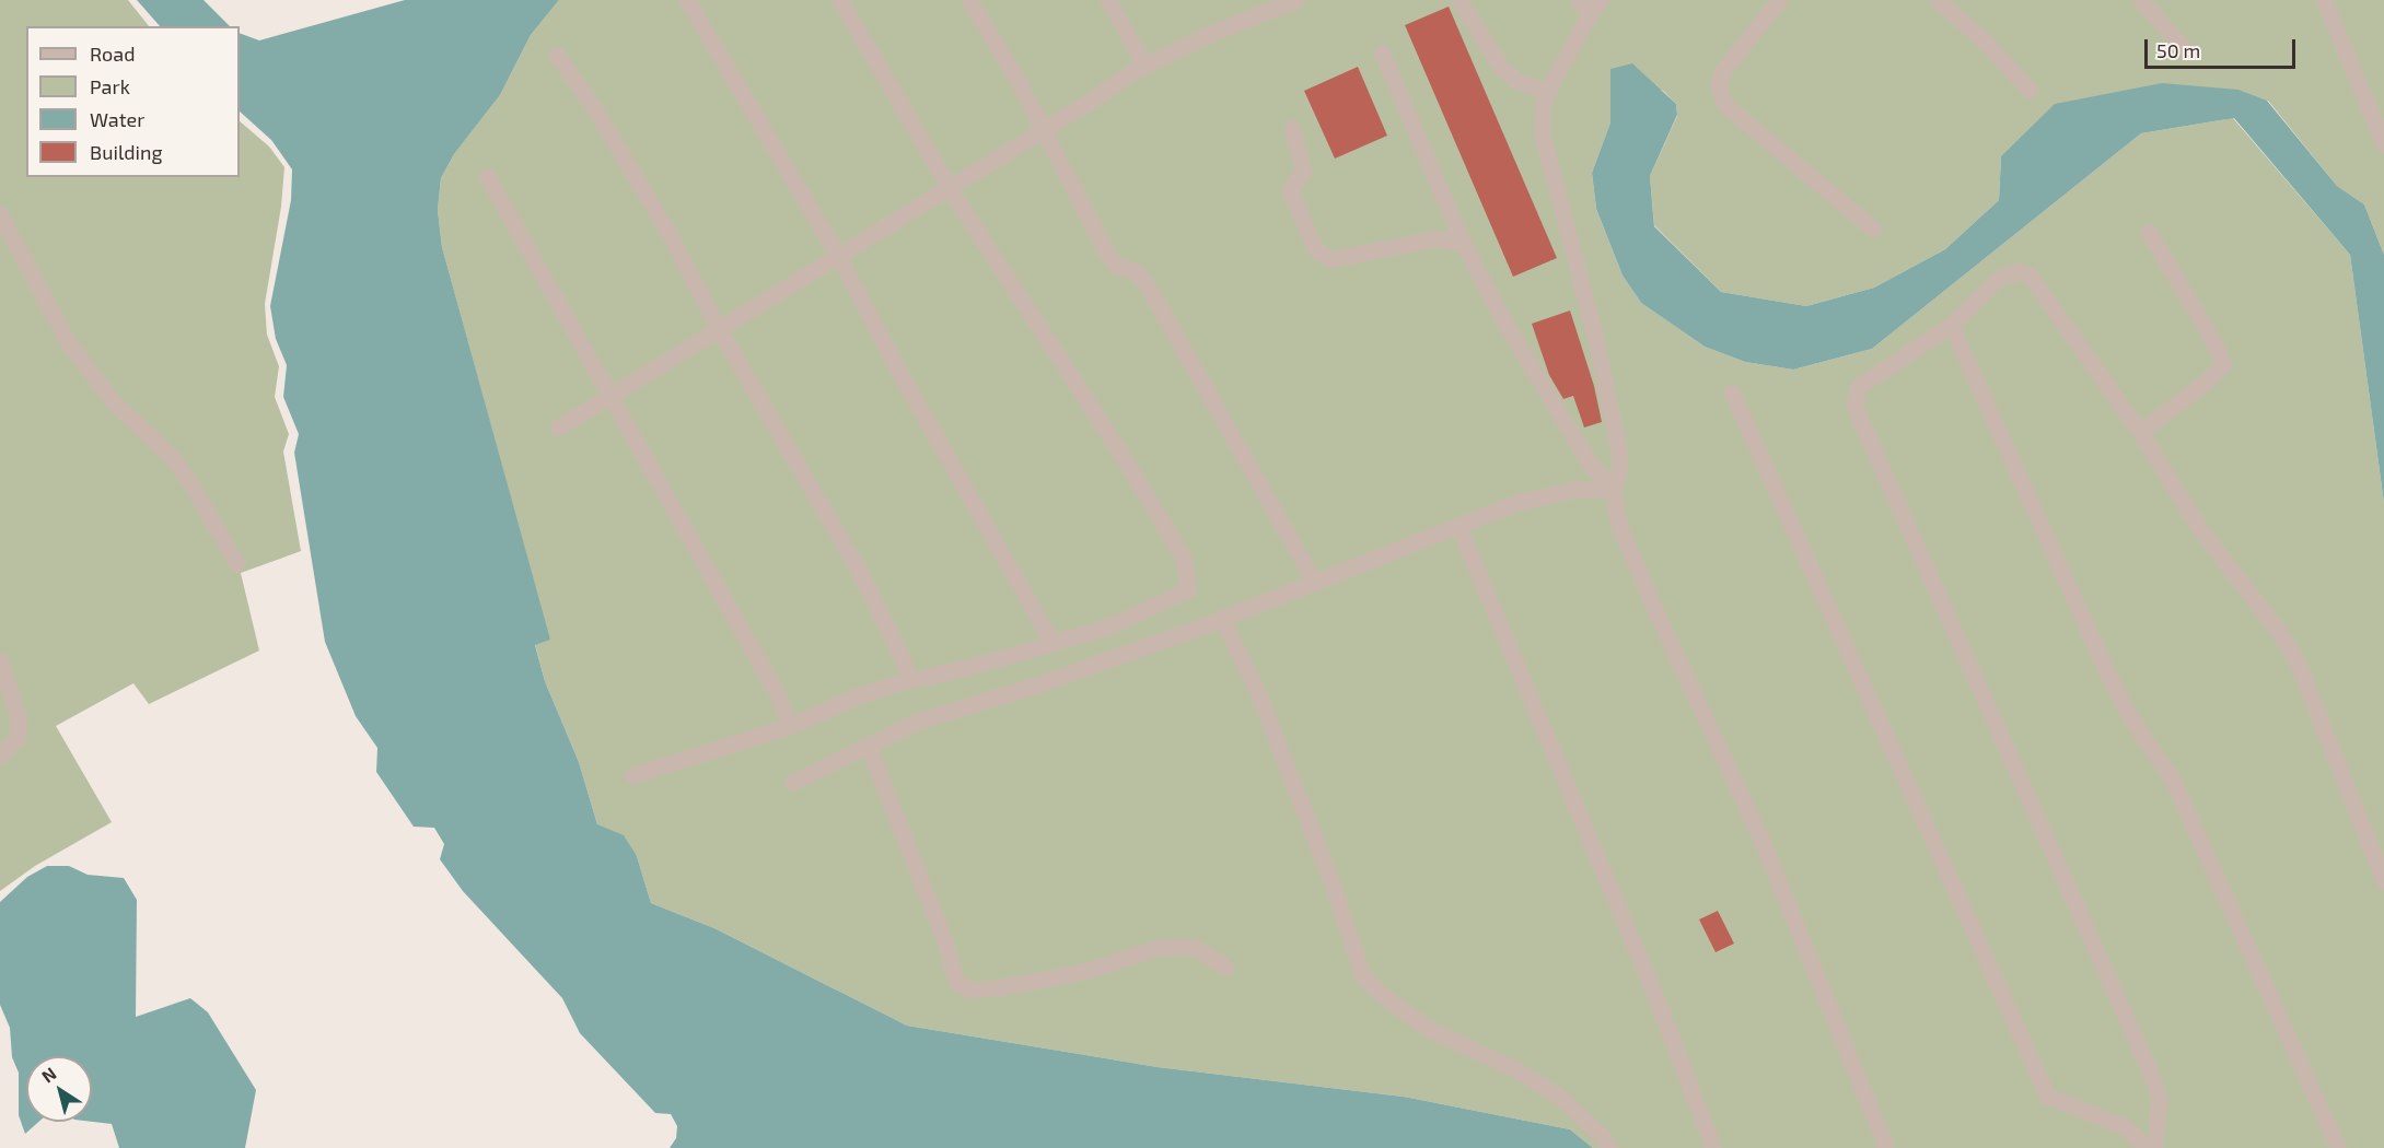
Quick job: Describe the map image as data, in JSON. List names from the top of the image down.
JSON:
{
  "legend": [
    "Road",
    "Park",
    "Water",
    "Building"
  ],
  "scale_bar": "50 m",
  "north": "top left"
}
